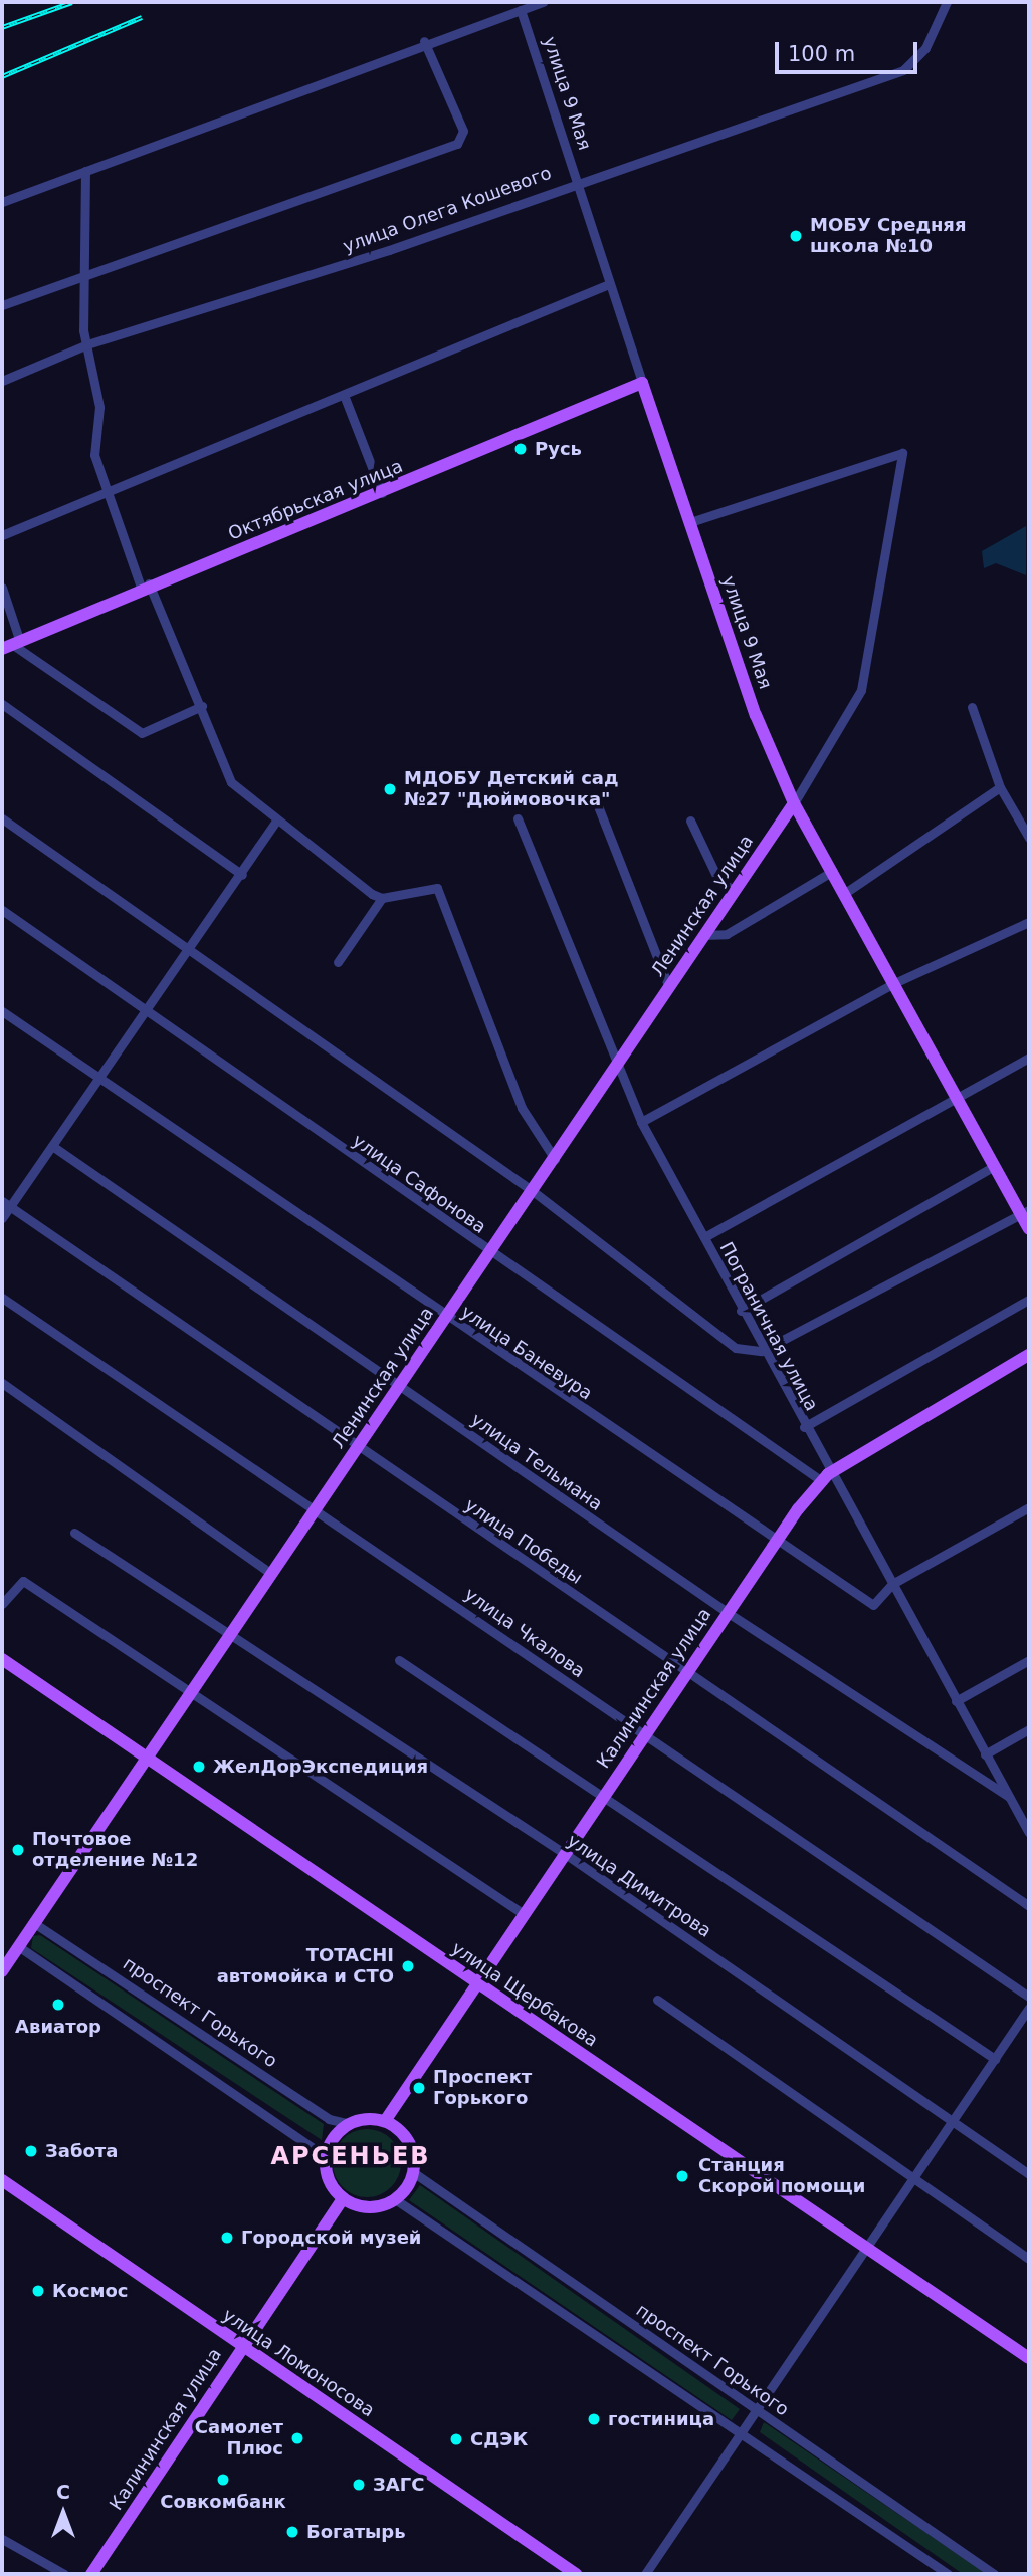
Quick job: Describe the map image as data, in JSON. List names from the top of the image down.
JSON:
{
  "streets": {
    "main road": [
      "улица 9 Мая",
      "Октябрьская улица",
      "Ленинская улица",
      "Калининская улица",
      "улица Щербакова",
      "проспект Горького",
      "улица Ломоносова"
    ],
    "street": [
      "улица Олега Кошевого",
      "улица Сафонова",
      "Пограничная улица",
      "улица Баневура",
      "улица Тельмана",
      "улица Победы",
      "улица Чкалова",
      "улица Димитрова"
    ]
  },
  "crossings": [
    ["улица 9 Мая", "улица Олега Кошевого"],
    ["улица 9 Мая", "Октябрьская улица"],
    ["улица 9 Мая", "Ленинская улица"],
    ["Ленинская улица", "улица Сафонова"],
    ["Ленинская улица", "Пограничная улица"],
    ["Ленинская улица", "улица Баневура"],
    ["Ленинская улица", "улица Тельмана"],
    ["Ленинская улица", "улица Победы"],
    ["Ленинская улица", "улица Чкалова"],
    ["Ленинская улица", "улица Димитрова"],
    ["Ленинская улица", "улица Щербакова"],
    ["Ленинская улица", "проспект Горького"],
    ["улица Сафонова", "Пограничная улица"],
    ["улица Сафонова", "Калининская улица"],
    ["Пограничная улица", "улица Баневура"],
    ["Пограничная улица", "улица Тельмана"],
    ["Пограничная улица", "Калининская улица"],
    ["улица Баневура", "Калининская улица"],
    ["улица Тельмана", "Калининская улица"],
    ["улица Победы", "Калининская улица"],
    ["улица Чкалова", "Калининская улица"],
    ["Калининская улица", "улица Димитрова"],
    ["Калининская улица", "улица Щербакова"],
    ["Калининская улица", "проспект Горького"],
    ["Калининская улица", "улица Ломоносова"]
  ],
  "districts": ["АРСЕНЬЕВ"],
  "places": [
    "МОБУ Средняя школа №10",
    "Русь",
    "МДОБУ Детский сад №27 \"Дюймовочка\"",
    "ЖелДорЭкспедиция",
    "Почтовое отделение №12",
    "TOTACHI автомойка и СТО",
    "Авиатор",
    "Проспект Горького",
    "Забота",
    "Станция Скорой помощи",
    "Городской музей",
    "Космос",
    "гостиница",
    "Самолет Плюс",
    "СДЭК",
    "Совкомбанк",
    "ЗАГС",
    "Богатырь"
  ],
  "scale_bar": "100 m",
  "north": "top"
}
